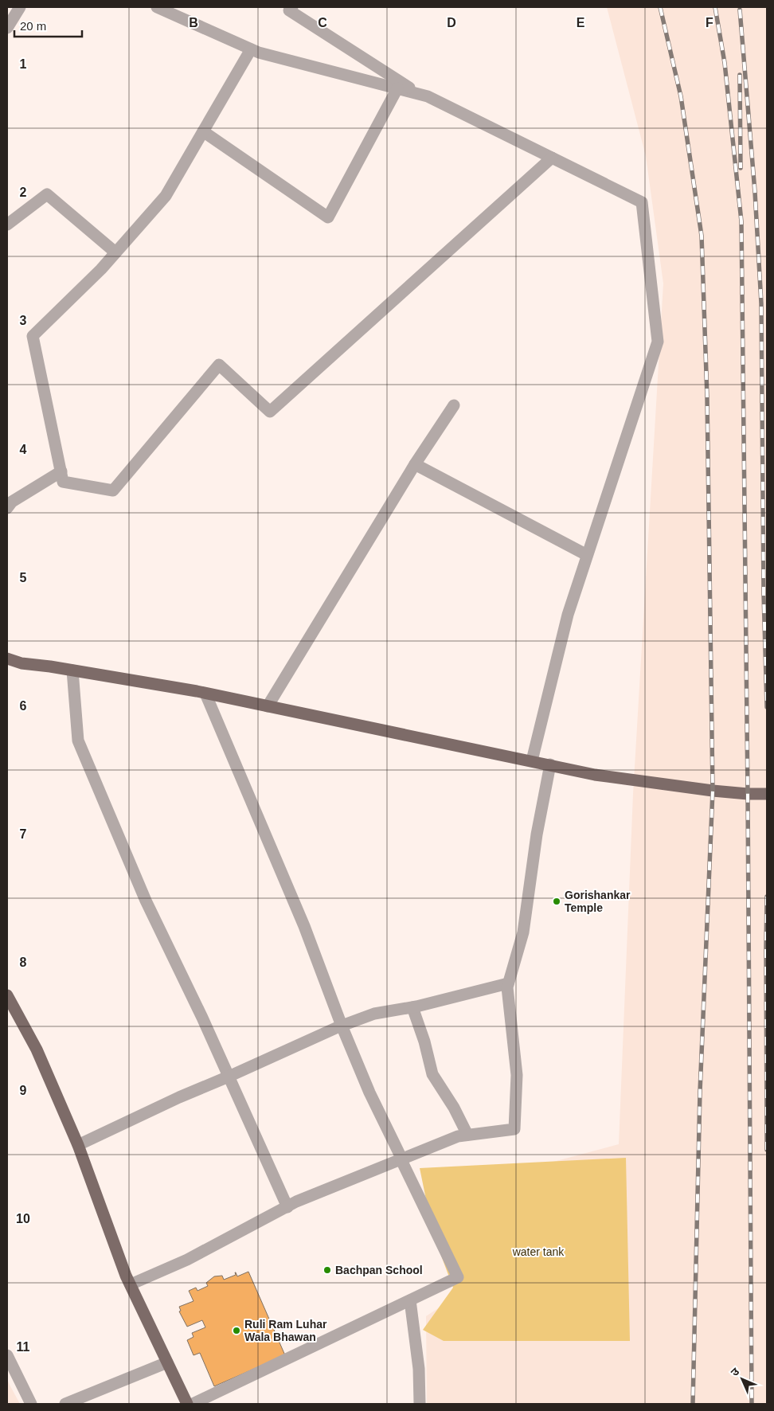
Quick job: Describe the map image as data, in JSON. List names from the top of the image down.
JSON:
{
  "parks": ["water tank"],
  "places": ["Gorishankar Temple", "Bachpan School", "Ruli Ram Luhar Wala Bhawan"],
  "scale_bar": "20 m",
  "north": "top left",
  "grid": {
    "columns": [
      "B",
      "C",
      "D",
      "E",
      "F"
    ],
    "rows": [
      "1",
      "2",
      "3",
      "4",
      "5",
      "6",
      "7",
      "8",
      "9",
      "10",
      "11"
    ]
  }
}
